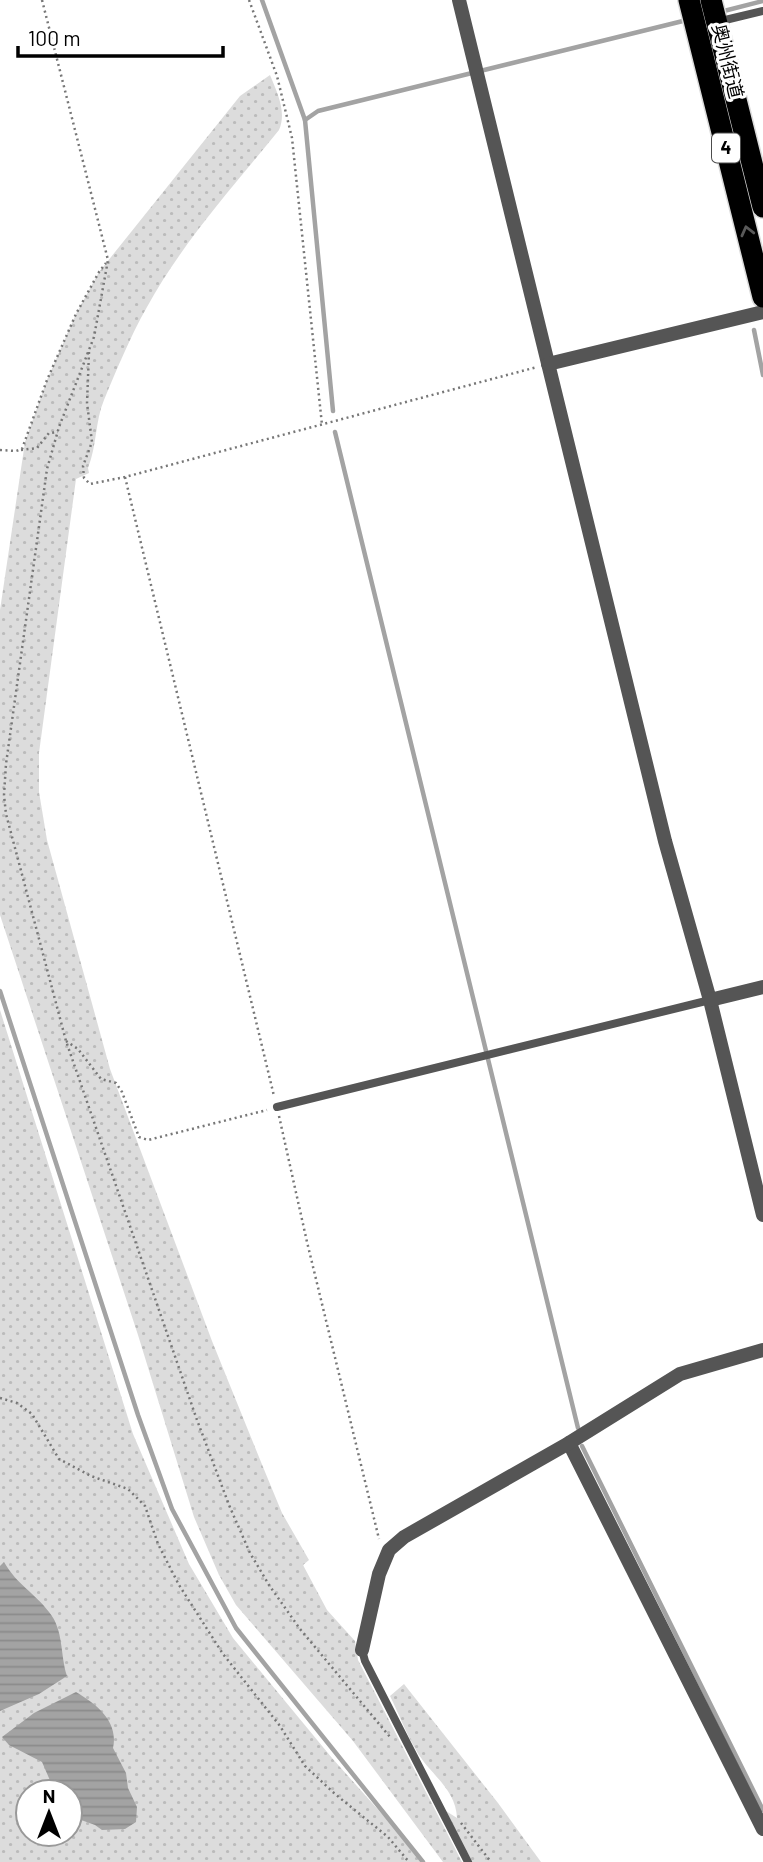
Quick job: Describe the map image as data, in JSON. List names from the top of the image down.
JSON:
{
  "streets": {
    "highway": ["奥州街道", "4"]
  },
  "scale_bar": "100 m",
  "north": "top"
}
